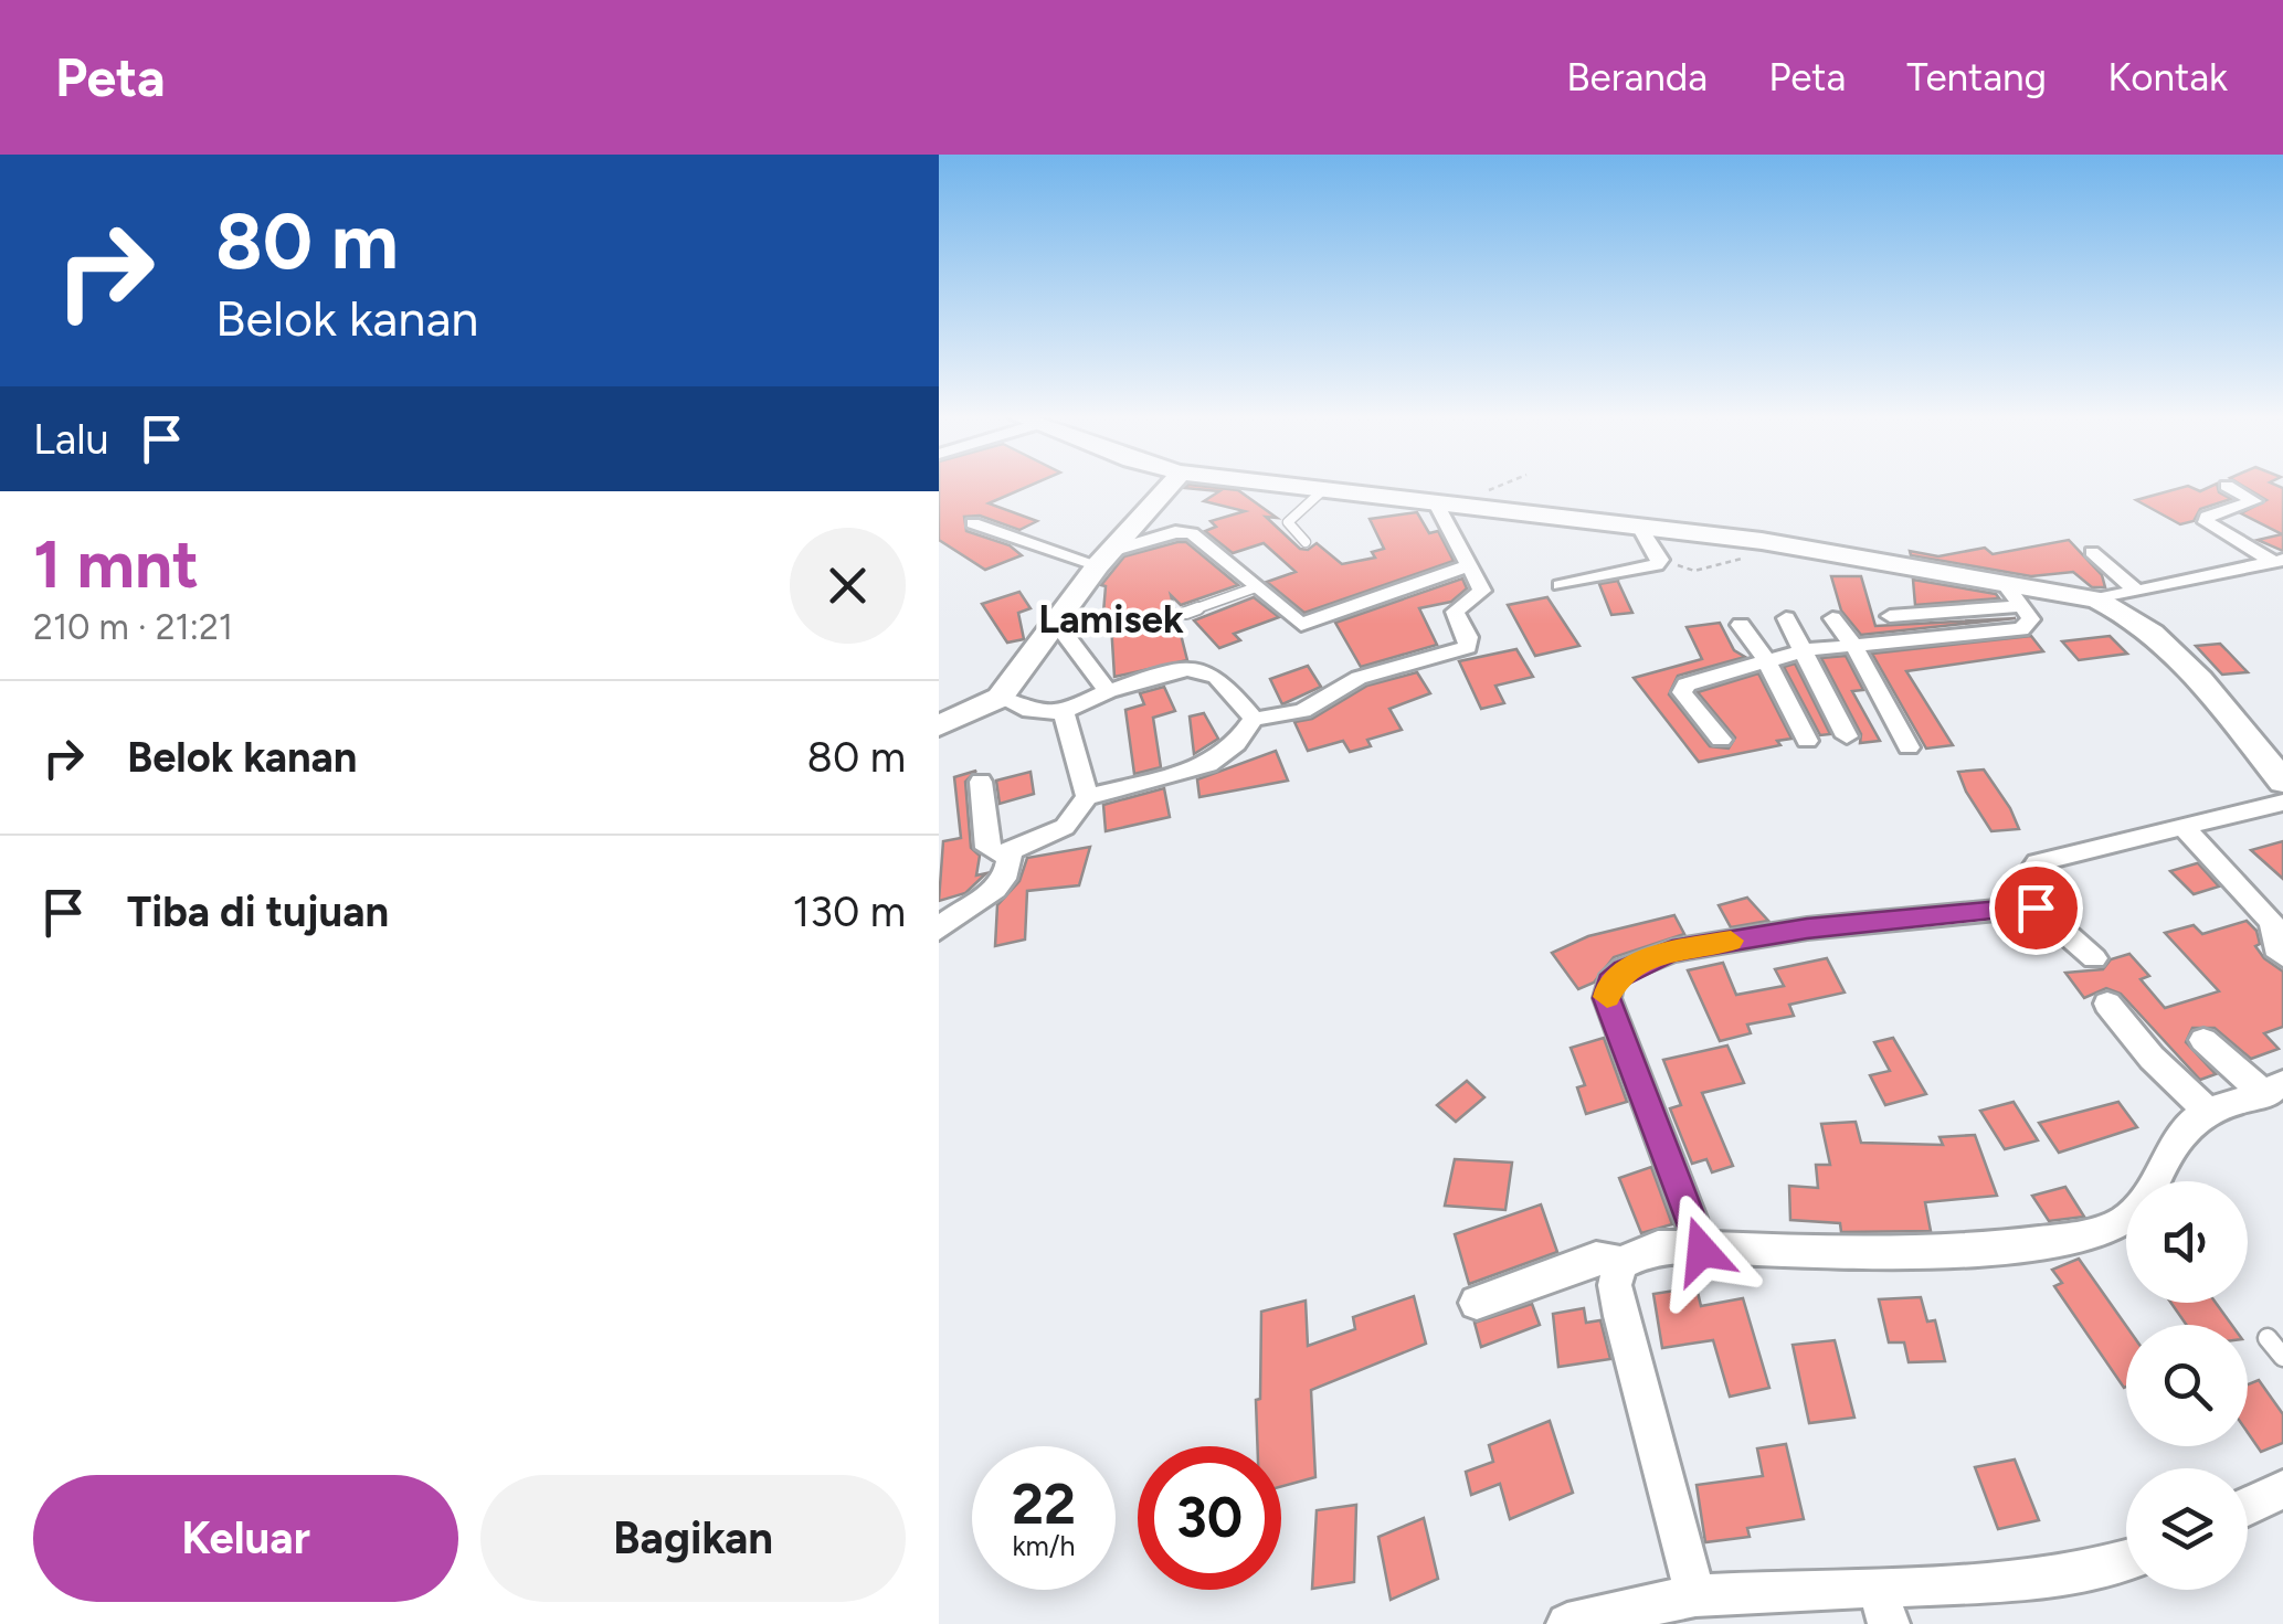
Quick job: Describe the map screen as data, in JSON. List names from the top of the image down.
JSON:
{
  "districts": ["Lamisek"],
  "page": {
    "header": "Peta",
    "nav": [
      "Beranda",
      "Peta",
      "Tentang",
      "Kontak"
    ],
    "turn": ["80 m", "Belok kanan"],
    "then": "Lalu",
    "heading": ["1 mnt", "210 m · 21:21"],
    "list": [
      {
        "name": "Belok kanan",
        "value": "80 m"
      },
      {
        "name": "Tiba di tujuan",
        "value": "130 m"
      }
    ],
    "speed": "22 km/h",
    "limit": "30",
    "buttons": ["Keluar", "Bagikan"]
  }
}
